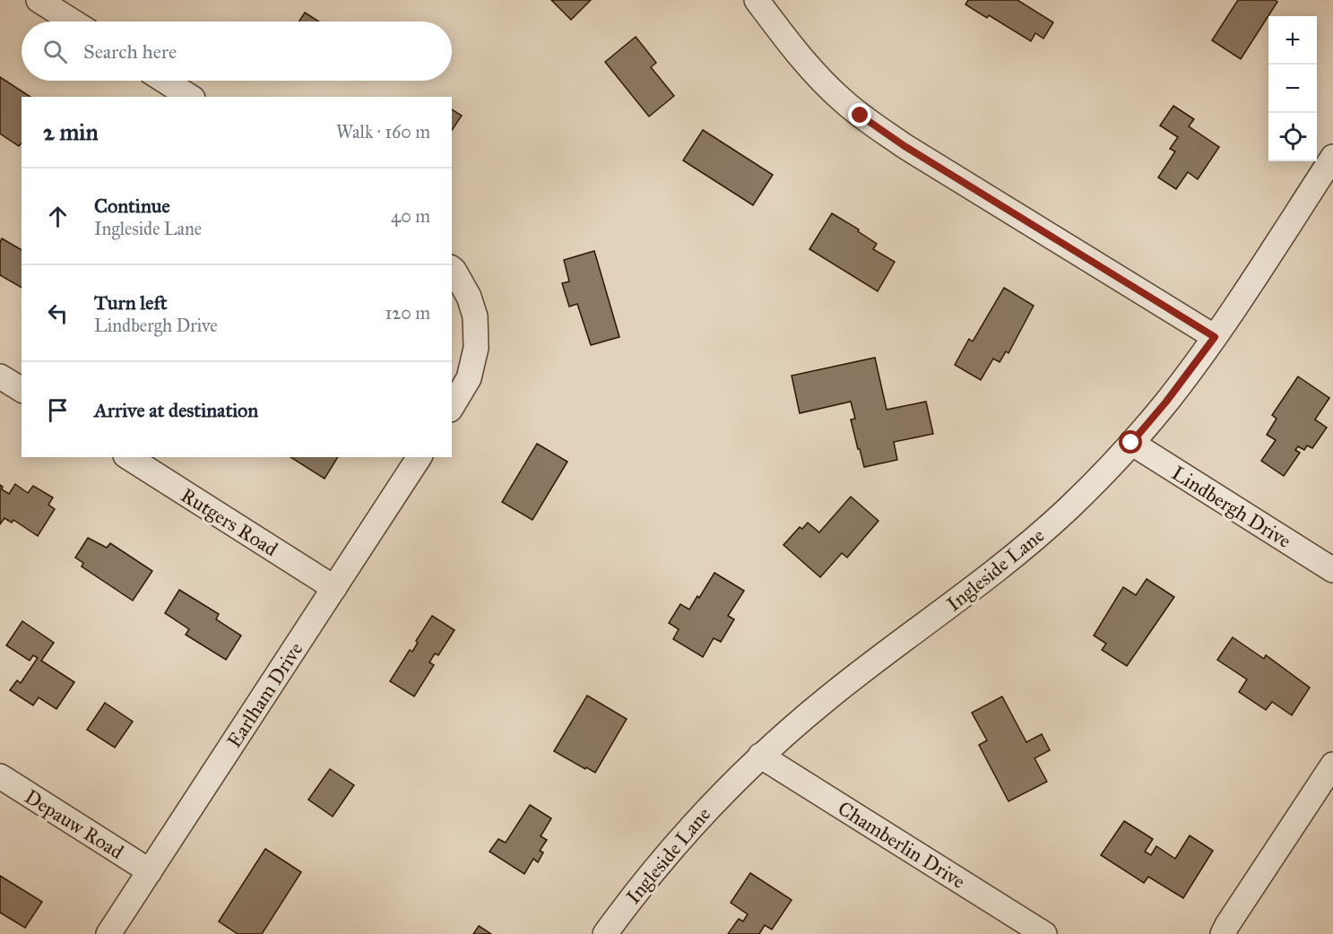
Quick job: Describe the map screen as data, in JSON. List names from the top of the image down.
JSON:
{
  "streets": {
    "street": [
      "Lindbergh Drive",
      "Rutgers Road",
      "Ingleside Lane",
      "Earlham Drive",
      "Depauw Road",
      "Chamberlin Drive"
    ]
  },
  "crossings": [
    ["Lindbergh Drive", "Ingleside Lane"],
    ["Rutgers Road", "Earlham Drive"],
    ["Ingleside Lane", "Chamberlin Drive"],
    ["Earlham Drive", "Depauw Road"]
  ],
  "page": {
    "map_buttons": ["+", "−"],
    "search": "Search here",
    "heading": ["2 min", "Walk · 160 m"],
    "list": [
      ["Continue", "Ingleside Lane", "40 m"],
      ["Turn left", "Lindbergh Drive", "120 m"],
      "Arrive at destination"
    ]
  }
}
